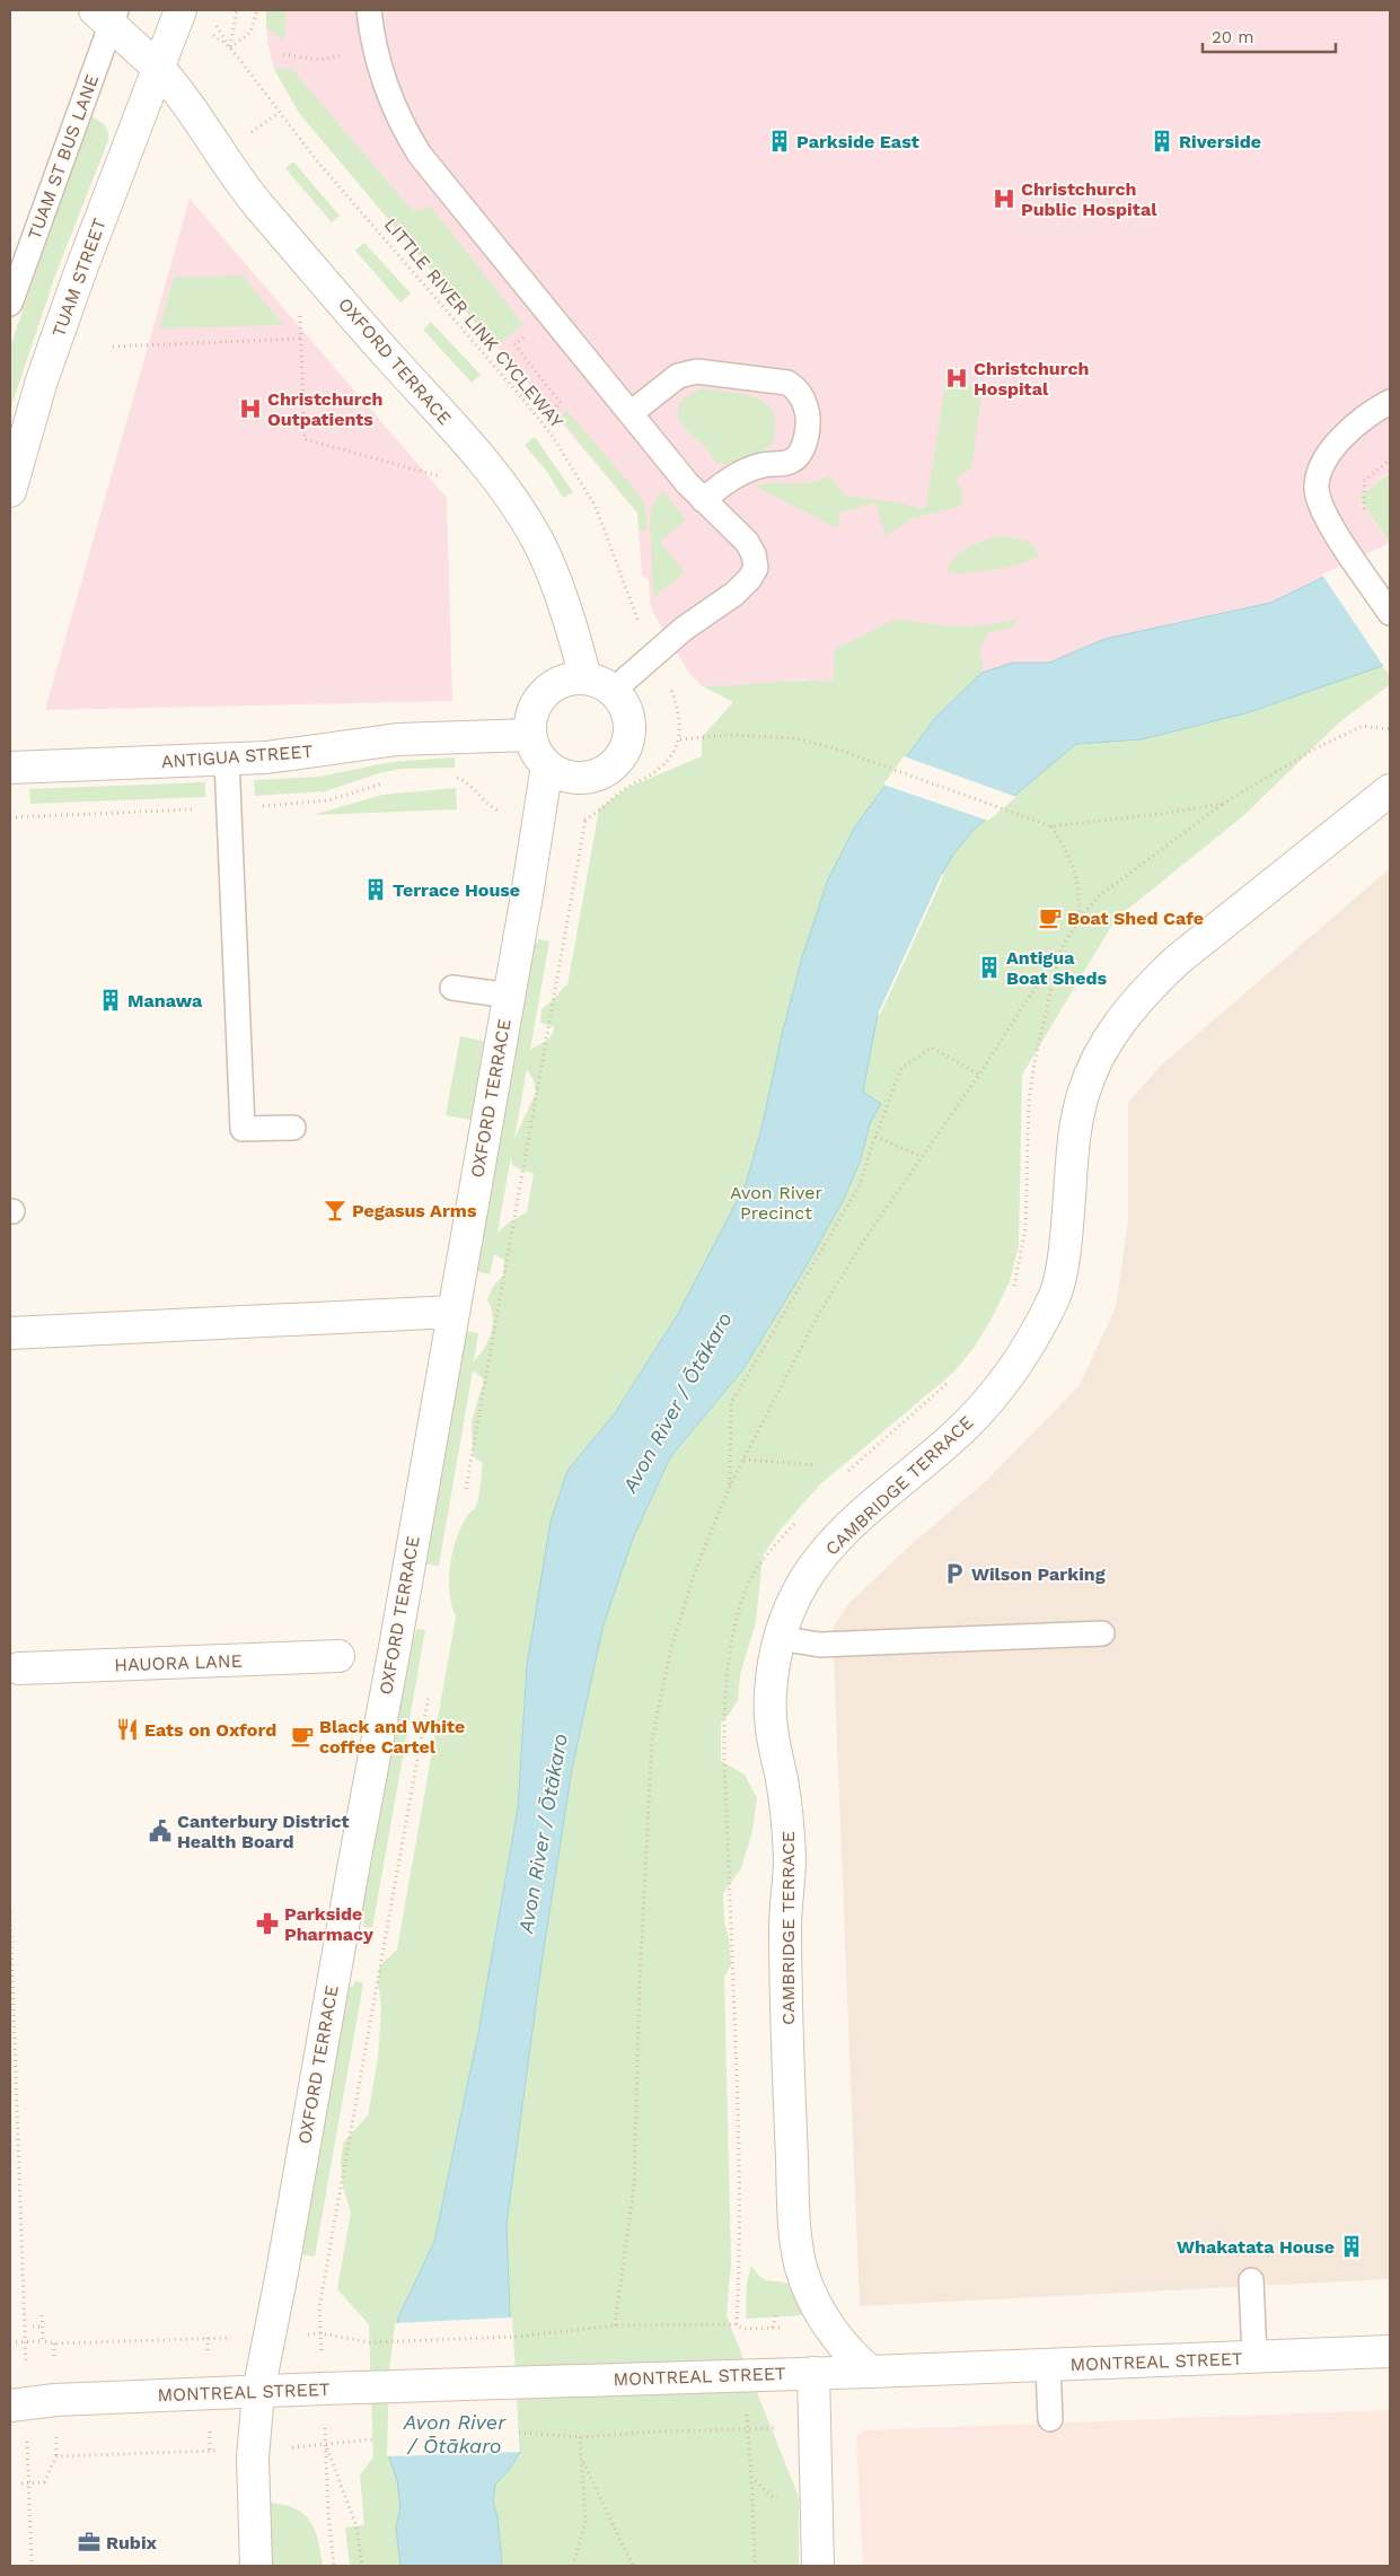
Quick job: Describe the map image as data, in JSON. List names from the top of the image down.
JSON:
{
  "streets": {
    "street": [
      "TUAM STREET",
      "OXFORD TERRACE",
      "ANTIGUA STREET",
      "CAMBRIDGE TERRACE",
      "HAUORA LANE",
      "MONTREAL STREET"
    ],
    "lane": ["TUAM ST BUS LANE"],
    "path": ["LITTLE RIVER LINK CYCLEWAY"]
  },
  "crossings": [
    ["TUAM ST BUS LANE", "OXFORD TERRACE"],
    ["TUAM STREET", "OXFORD TERRACE"],
    ["OXFORD TERRACE", "ANTIGUA STREET"],
    ["OXFORD TERRACE", "MONTREAL STREET"],
    ["CAMBRIDGE TERRACE", "MONTREAL STREET"]
  ],
  "water": ["Avon River / Ōtākaro"],
  "parks": ["Avon River Precinct"],
  "places": {
    "building": [
      "Parkside East",
      "Riverside",
      "Terrace House",
      "Antigua Boat Sheds",
      "Manawa",
      "Whakatata House"
    ],
    "hospital": ["Christchurch Public Hospital", "Christchurch Hospital", "Christchurch Outpatients"],
    "cafe": ["Boat Shed Cafe", "Black and White coffee Cartel"],
    "bar": ["Pegasus Arms"],
    "parking": ["Wilson Parking"],
    "restaurant": ["Eats on Oxford"],
    "public building": ["Canterbury District Health Board"],
    "pharmacy": ["Parkside Pharmacy"],
    "office": ["Rubix"]
  },
  "scale_bar": "20 m"
}
